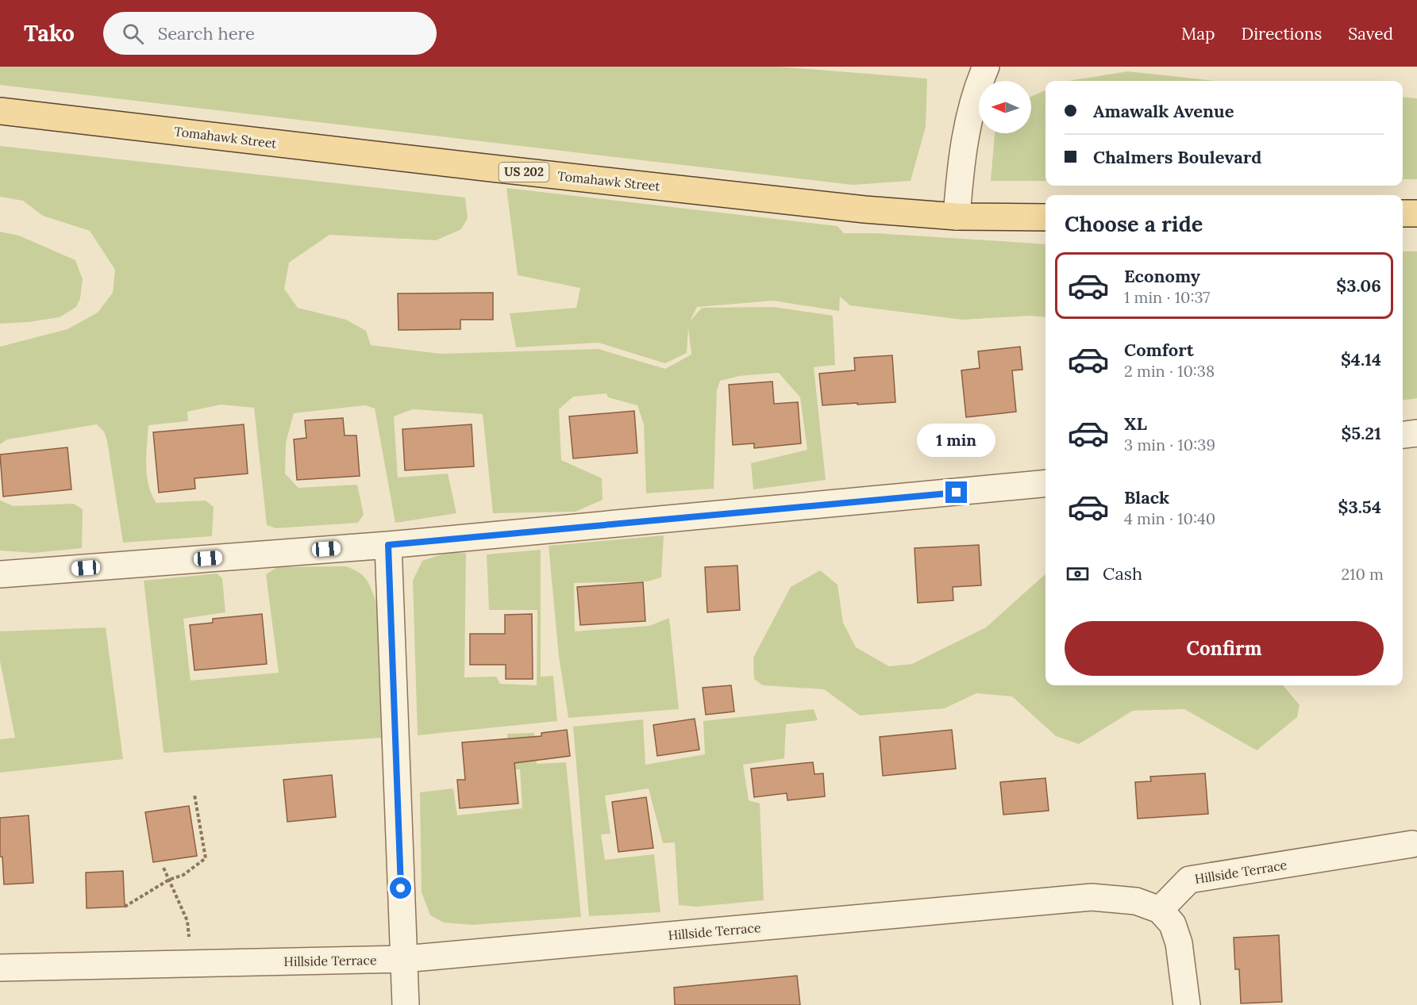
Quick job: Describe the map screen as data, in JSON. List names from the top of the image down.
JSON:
{
  "streets": {
    "main road": ["Tomahawk Street", "US 202"],
    "street": ["Hillside Terrace"]
  },
  "north": "left",
  "page": {
    "header": "Tako",
    "search": "Search here",
    "nav": ["Map", "Directions", "Saved"],
    "banner": ["Amawalk Avenue", "Chalmers Boulevard"],
    "heading": "Choose a ride",
    "list": [
      {
        "name": "Economy",
        "note": "1 min · 10:37",
        "value": "$3.06"
      },
      {
        "name": "Comfort",
        "note": "2 min · 10:38",
        "value": "$4.14"
      },
      {
        "name": "XL",
        "note": "3 min · 10:39",
        "value": "$5.21"
      },
      {
        "name": "Black",
        "note": "4 min · 10:40",
        "value": "$3.54"
      }
    ],
    "bubble": "1 min",
    "pay": ["Cash", "210 m"],
    "buttons": "Confirm"
  }
}
